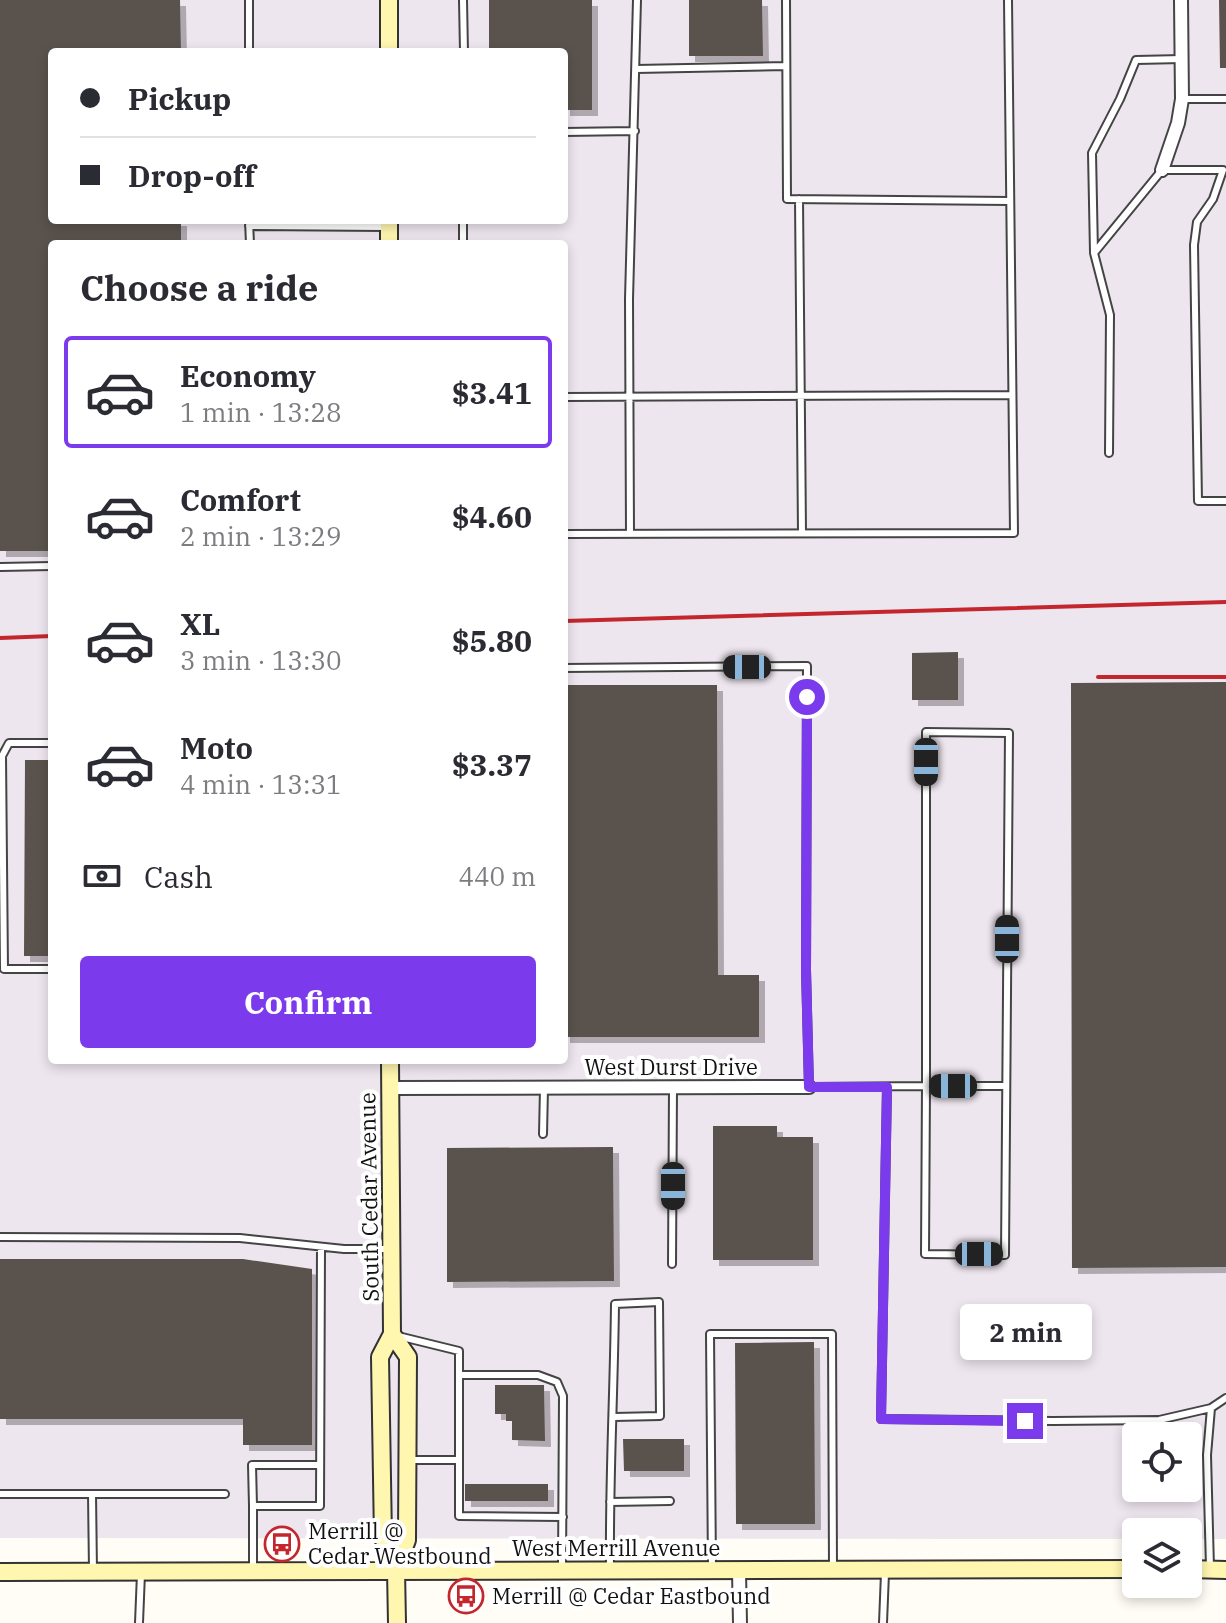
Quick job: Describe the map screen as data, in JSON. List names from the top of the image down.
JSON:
{
  "streets": {
    "main road": ["South Cedar Avenue", "West Merrill Avenue"],
    "street": ["West Durst Drive"]
  },
  "crossings": [
    ["West Durst Drive", "South Cedar Avenue"],
    ["South Cedar Avenue", "West Merrill Avenue"]
  ],
  "places": {
    "bus stop": ["Merrill @ Cedar Westbound", "Merrill @ Cedar Eastbound"]
  },
  "page": {
    "banner": ["Pickup", "Drop-off"],
    "heading": "Choose a ride",
    "list": [
      {
        "name": "Economy",
        "note": "1 min · 13:28",
        "value": "$3.41"
      },
      {
        "name": "Comfort",
        "note": "2 min · 13:29",
        "value": "$4.60"
      },
      {
        "name": "XL",
        "note": "3 min · 13:30",
        "value": "$5.80"
      },
      {
        "name": "Moto",
        "note": "4 min · 13:31",
        "value": "$3.37"
      }
    ],
    "pay": ["Cash", "440 m"],
    "buttons": "Confirm",
    "bubble": "2 min"
  }
}
